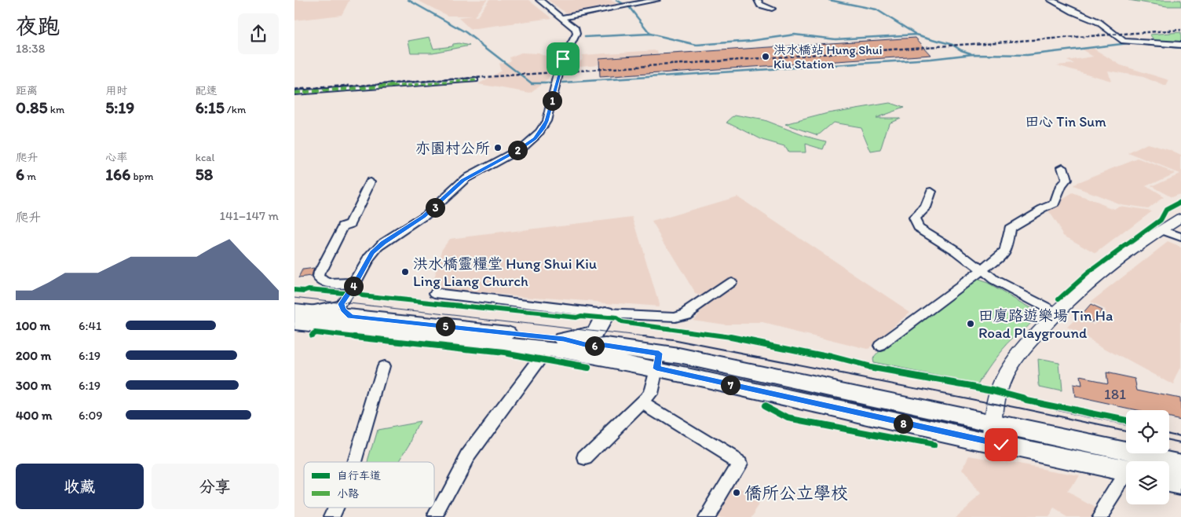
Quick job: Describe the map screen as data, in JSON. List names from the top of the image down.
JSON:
{
  "districts": ["田心 Tin Sum"],
  "places": [
    "洪水橋站 Hung Shui Kiu Station",
    "亦園村公所",
    "洪水橋靈糧堂 Hung Shui Kiu Ling Liang Church",
    "田廈路遊樂場 Tin Ha Road Playground",
    "僑所公立學校"
  ],
  "house_numbers": ["181"],
  "legend": ["自行车道", "小路"],
  "page": {
    "heading": ["夜跑", "18:38"],
    "stats": [
      ["距离", "0.85 km"],
      ["用时", "5:19"],
      ["配速", "6:15 /km"],
      ["爬升", "6 m"],
      ["心率", "166 bpm"],
      ["kcal", "58"]
    ],
    "pins": [
      "1",
      "2",
      "3",
      "4",
      "5",
      "6",
      "7",
      "8"
    ],
    "chart": ["爬升", "141–147 m"],
    "list": [
      {
        "name": "100 m",
        "note": "6:41"
      },
      {
        "name": "200 m",
        "note": "6:19"
      },
      {
        "name": "300 m",
        "note": "6:19"
      },
      {
        "name": "400 m",
        "note": "6:09"
      }
    ],
    "buttons": ["收藏", "分享"]
  }
}
